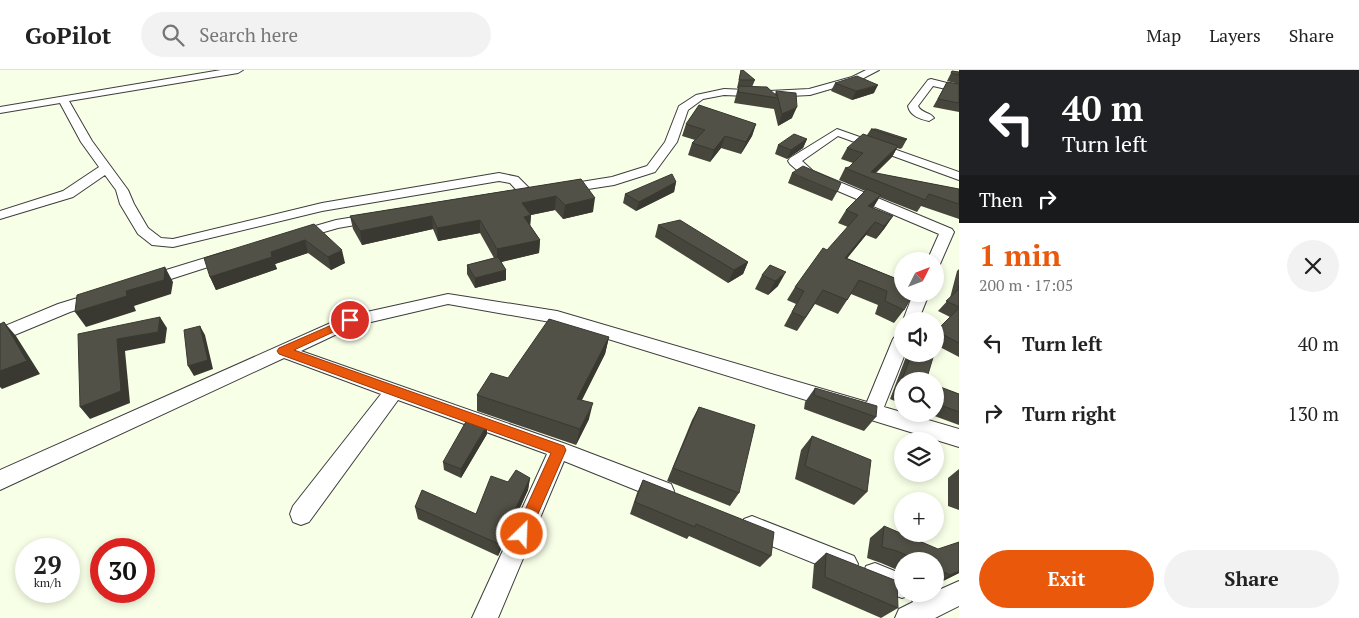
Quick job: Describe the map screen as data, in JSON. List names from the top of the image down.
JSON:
{
  "north": "top right",
  "page": {
    "header": "GoPilot",
    "search": "Search here",
    "nav": ["Map", "Layers", "Share"],
    "turn": ["40 m", "Turn left"],
    "then": "Then",
    "heading": ["1 min", "200 m · 17:05"],
    "map_buttons": ["+", "−"],
    "list": [
      {
        "name": "Turn left",
        "value": "40 m"
      },
      {
        "name": "Turn right",
        "value": "130 m"
      }
    ],
    "speed": "29 km/h",
    "limit": "30",
    "buttons": ["Exit", "Share"]
  }
}
